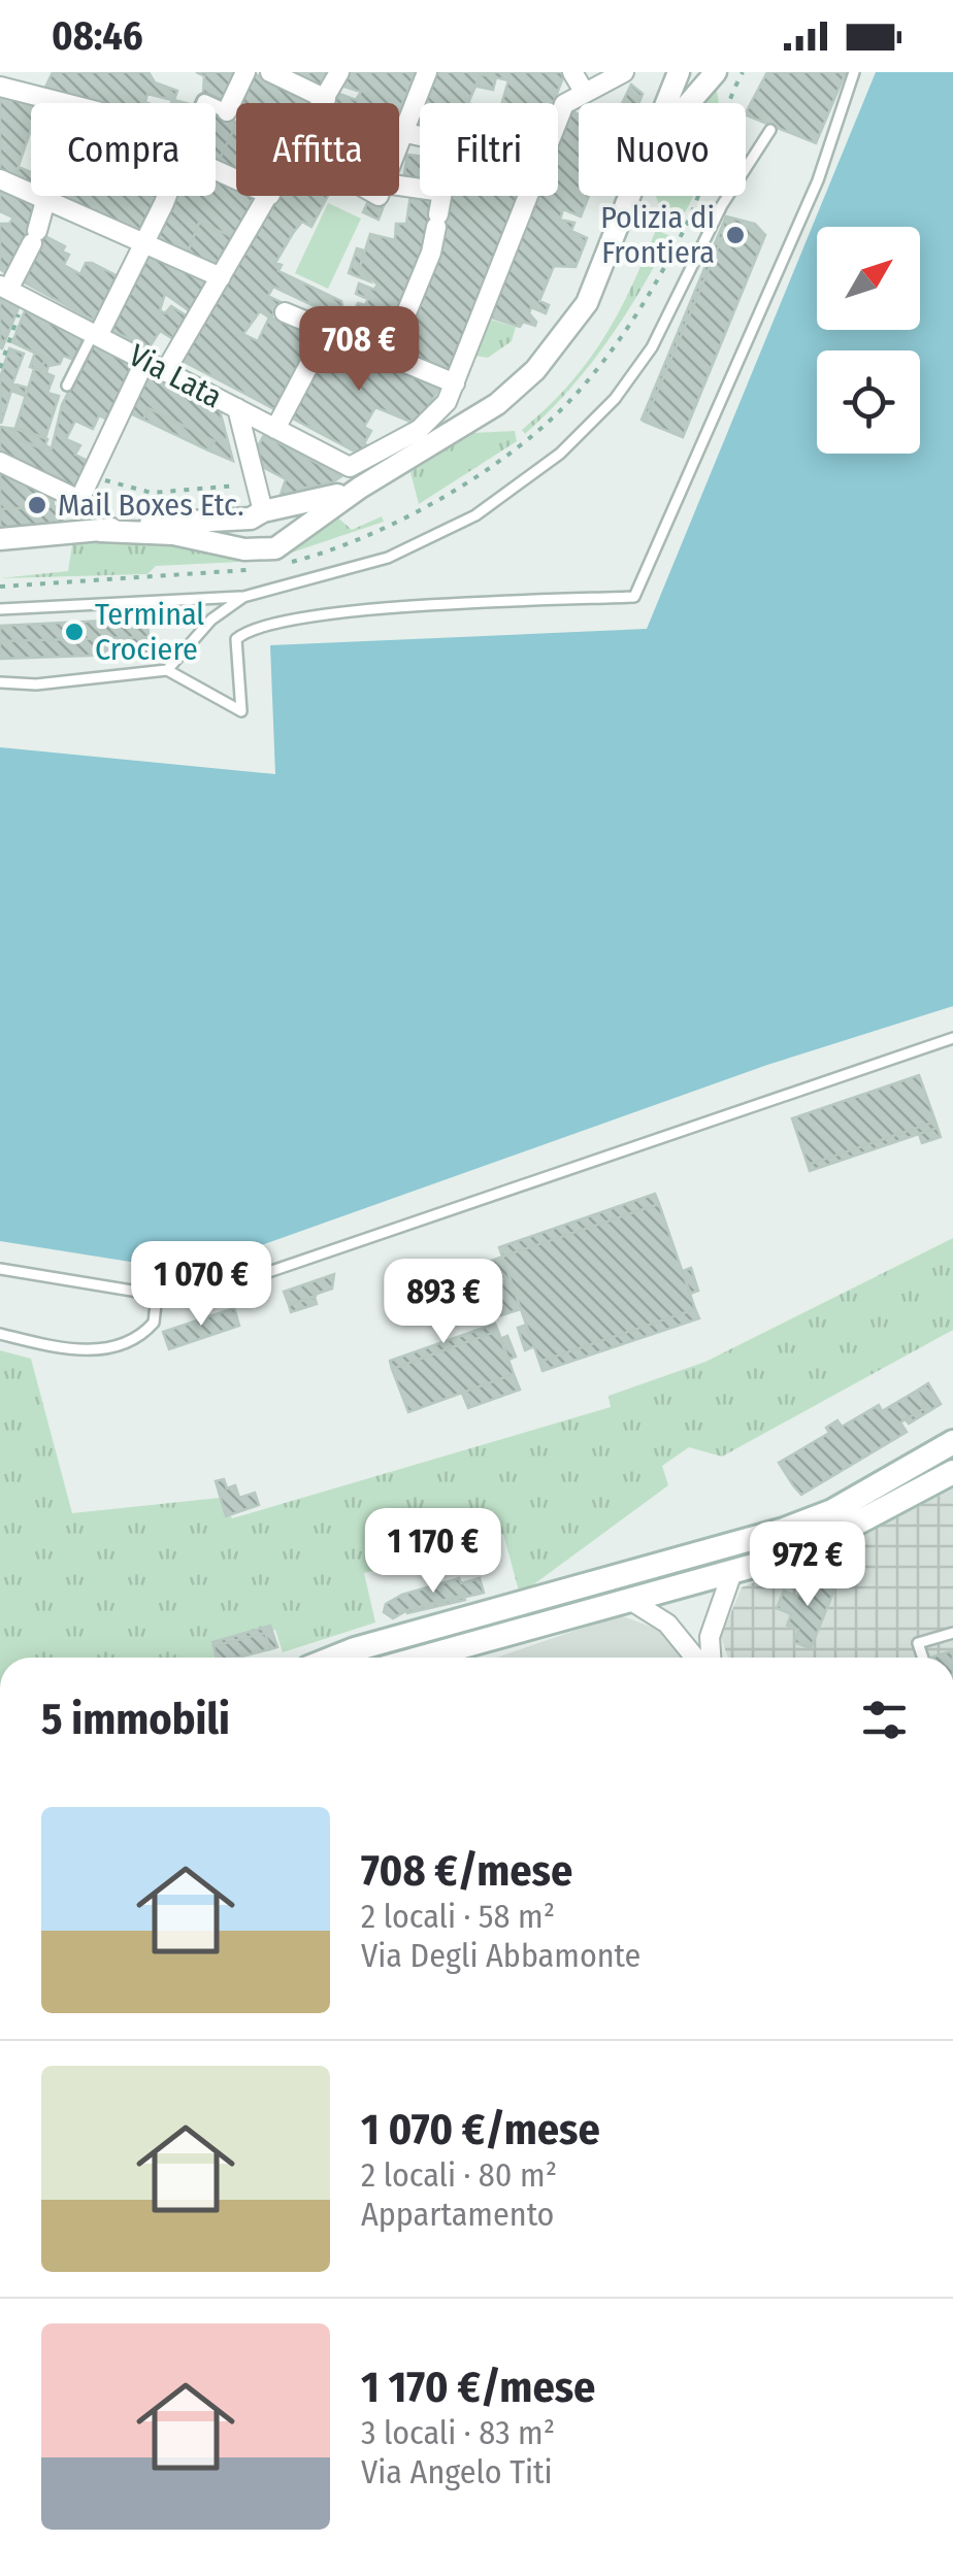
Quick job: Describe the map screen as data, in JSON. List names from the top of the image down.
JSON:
{
  "streets": {
    "street": ["Via Lata"]
  },
  "places": ["Polizia di Frontiera", "Mail Boxes Etc.", "Terminal Crociere"],
  "north": "top right",
  "page": {
    "status": "08:46",
    "chip": [
      "Compra",
      "Affitta",
      "Filtri",
      "Nuovo"
    ],
    "price": [
      "708 €",
      "1 070 €",
      "893 €",
      "1 170 €",
      "972 €"
    ],
    "heading": "5 immobili",
    "list": [
      {
        "name": "708 €/mese",
        "note": "2 locali · 58 m² · Via Degli Abbamonte"
      },
      {
        "name": "1 070 €/mese",
        "note": "2 locali · 80 m² · Appartamento"
      },
      {
        "name": "1 170 €/mese",
        "note": "3 locali · 83 m² · Via Angelo Titi"
      }
    ]
  }
}
